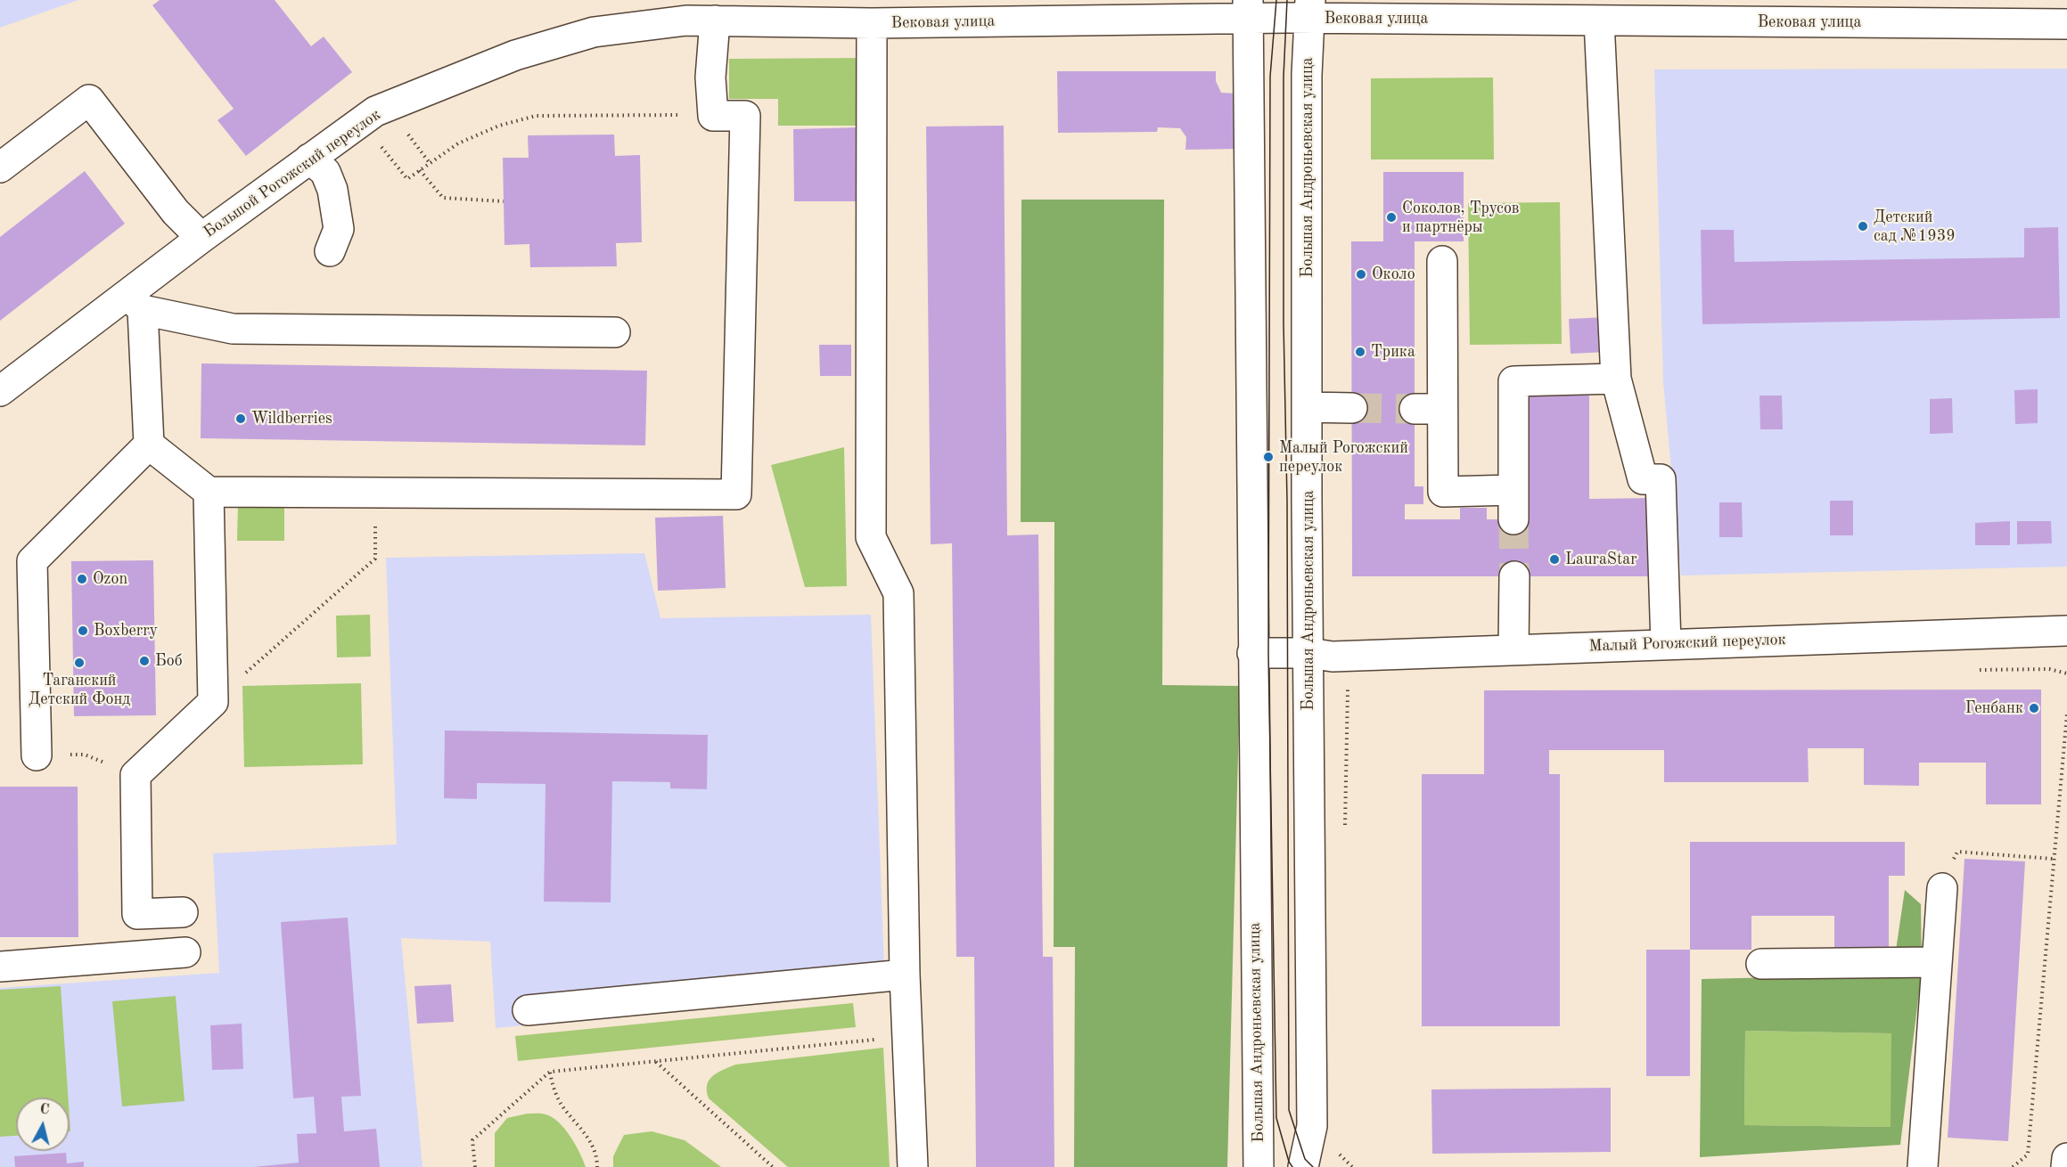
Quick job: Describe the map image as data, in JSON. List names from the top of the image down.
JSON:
{
  "streets": {
    "street": [
      "Вековая улица",
      "Большая Андроньевская улица",
      "Большой Рогожский переулок",
      "Малый Рогожский переулок"
    ]
  },
  "crossings": [
    ["Вековая улица", "Большая Андроньевская улица"],
    ["Вековая улица", "Большой Рогожский переулок"],
    ["Большая Андроньевская улица", "Малый Рогожский переулок"]
  ],
  "places": [
    "Соколов, Трусов и партнёры",
    "Детский сад №1939",
    "Около",
    "Трика",
    "Wildberries",
    "Малый Рогожский переулок",
    "LauraStar",
    "Ozon",
    "Boxberry",
    "Боб",
    "Таганский Детский Фонд",
    "Генбанк"
  ],
  "north": "top"
}
